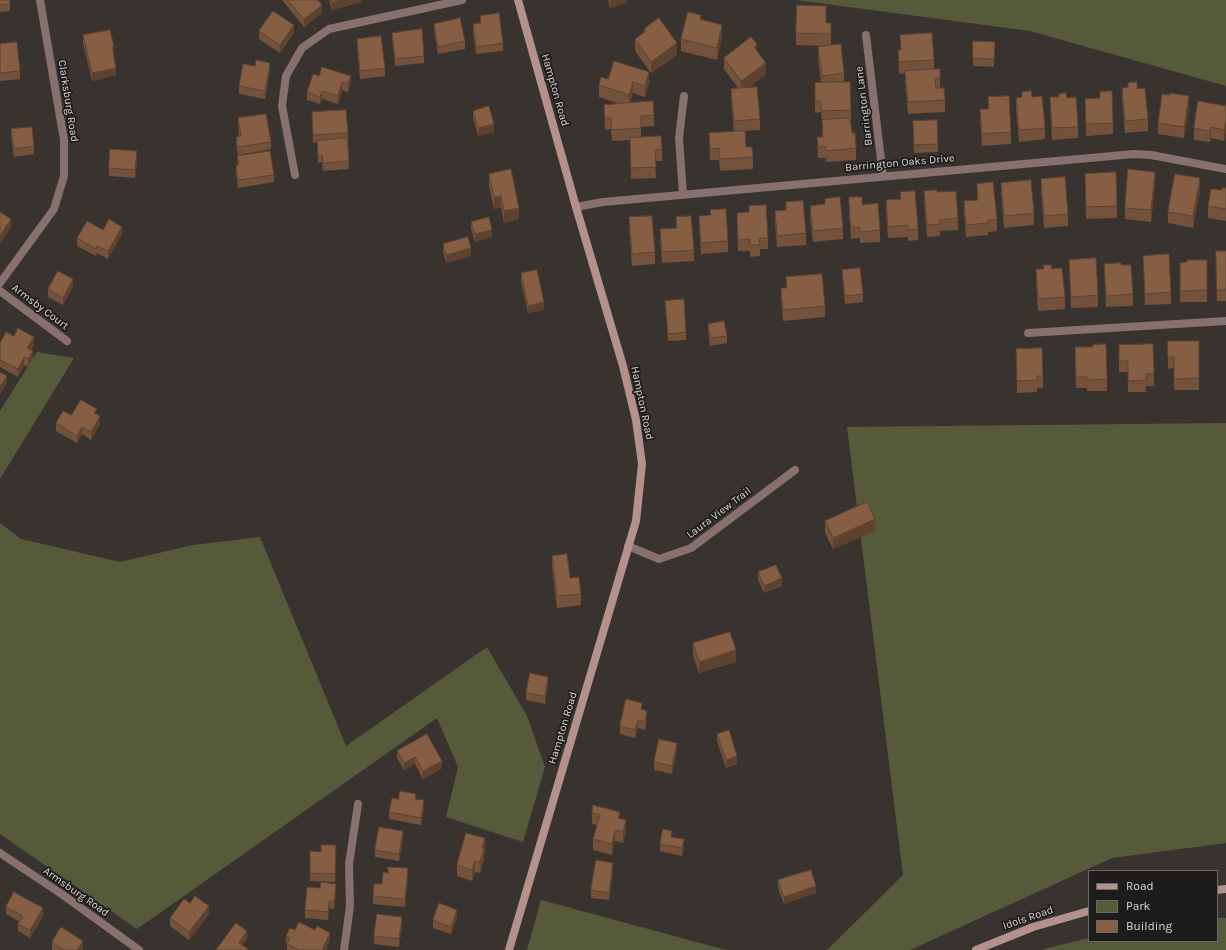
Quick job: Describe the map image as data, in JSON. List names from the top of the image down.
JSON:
{
  "streets": {
    "main road": ["Hampton Road", "Idols Road"],
    "street": [
      "Clarksburg Road",
      "Barrington Lane",
      "Barrington Oaks Drive",
      "Armsby Court",
      "Laura View Trail",
      "Armsburg Road"
    ]
  },
  "crossings": [
    ["Hampton Road", "Barrington Oaks Drive"],
    ["Hampton Road", "Laura View Trail"],
    ["Barrington Lane", "Barrington Oaks Drive"]
  ],
  "legend": ["Road", "Park", "Building"]
}
